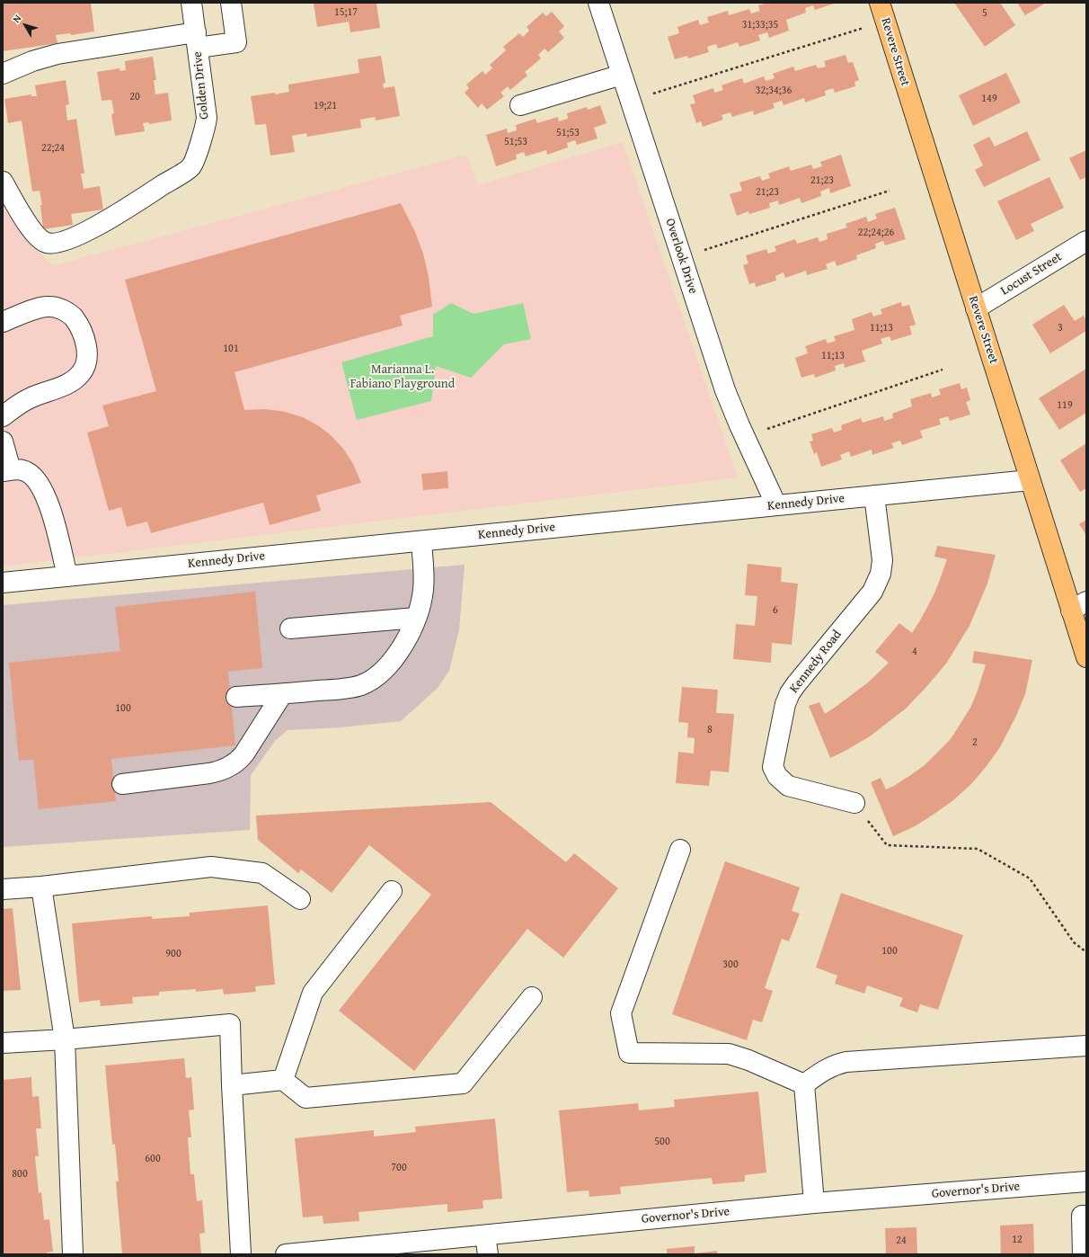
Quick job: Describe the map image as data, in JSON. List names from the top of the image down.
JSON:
{
  "streets": {
    "main road": ["Revere Street"],
    "street": [
      "Golden Drive",
      "Overlook Drive",
      "Locust Street",
      "Kennedy Drive",
      "Kennedy Road",
      "Governor's Drive"
    ]
  },
  "crossings": [
    ["Revere Street", "Locust Street"],
    ["Revere Street", "Kennedy Drive"],
    ["Overlook Drive", "Kennedy Drive"],
    ["Kennedy Drive", "Kennedy Road"]
  ],
  "parks": ["Marianna L. Fabiano Playground"],
  "house_numbers": [
    "15;17",
    "5",
    "31;33;35",
    "32;34;36",
    "20",
    "149",
    "19;21",
    "51;53",
    "51;53",
    "22;24",
    "21;23",
    "21;23",
    "22;24;26",
    "11;13",
    "3",
    "101",
    "11;13",
    "119",
    "6",
    "4",
    "100",
    "8",
    "2",
    "100",
    "900",
    "300",
    "500",
    "600",
    "700",
    "800",
    "12",
    "24"
  ],
  "north": "top left"
}
